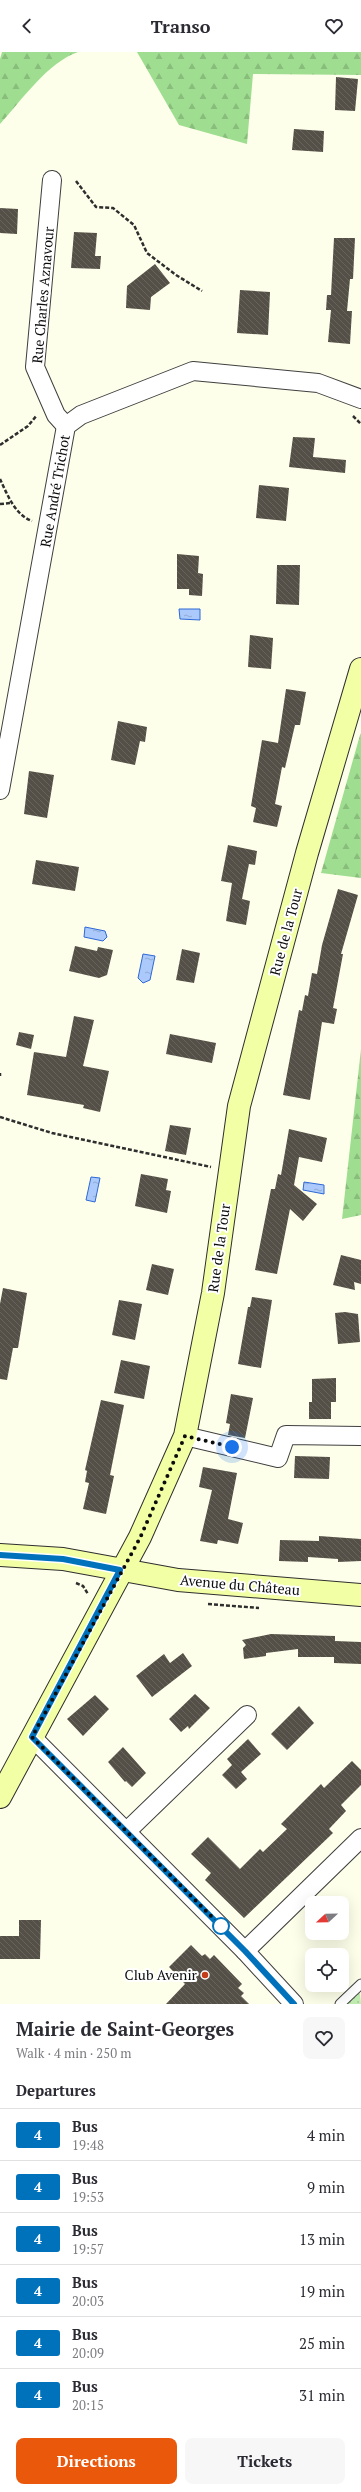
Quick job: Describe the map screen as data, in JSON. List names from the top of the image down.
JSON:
{
  "streets": {
    "street": [
      "Rue Charles Aznavour",
      "Rue André Trichot",
      "Rue de la Tour",
      "Avenue du Château"
    ]
  },
  "crossings": [
    ["Rue Charles Aznavour", "Rue André Trichot"],
    ["Rue de la Tour", "Avenue du Château"]
  ],
  "places": ["Club Avenir"],
  "lines": ["bus line 4"],
  "north": "left",
  "page": {
    "header": "Transo",
    "heading": [
      ["Mairie de Saint-Georges", "Walk · 4 min · 250 m"],
      "Departures"
    ],
    "list": [
      {
        "mark": "4",
        "name": "Bus",
        "note": "19:48",
        "value": "4 min"
      },
      {
        "mark": "4",
        "name": "Bus",
        "note": "19:53",
        "value": "9 min"
      },
      {
        "mark": "4",
        "name": "Bus",
        "note": "19:57",
        "value": "13 min"
      },
      {
        "mark": "4",
        "name": "Bus",
        "note": "20:03",
        "value": "19 min"
      },
      {
        "mark": "4",
        "name": "Bus",
        "note": "20:09",
        "value": "25 min"
      },
      {
        "mark": "4",
        "name": "Bus",
        "note": "20:15",
        "value": "31 min"
      }
    ],
    "buttons": ["Directions", "Tickets"]
  }
}
